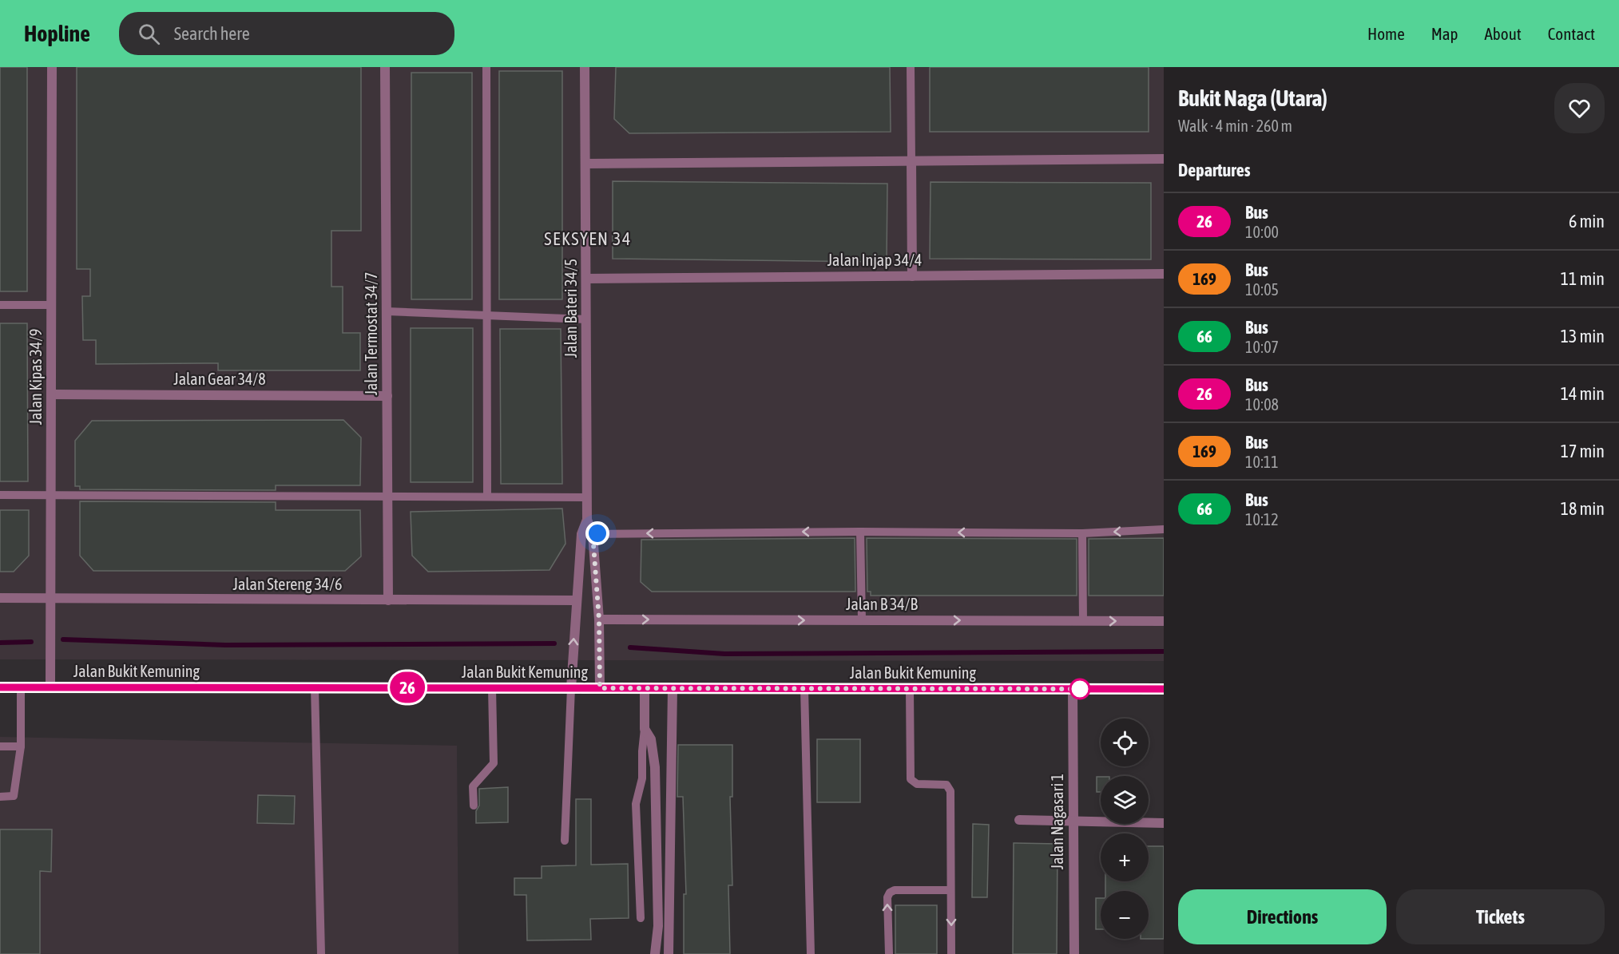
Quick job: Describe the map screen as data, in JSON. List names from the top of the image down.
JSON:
{
  "streets": {
    "main road": ["Jalan Bukit Kemuning"],
    "street": [
      "Jalan Injap 34/4",
      "Jalan Bateri 34/5",
      "Jalan Termostat 34/7",
      "Jalan Kipas 34/9",
      "Jalan Gear 34/8",
      "Jalan Stereng 34/6",
      "Jalan B 34/B",
      "Jalan Nagasari 1"
    ]
  },
  "crossings": [
    ["Jalan Injap 34/4", "Jalan Bateri 34/5"],
    ["Jalan Termostat 34/7", "Jalan Gear 34/8"],
    ["Jalan Termostat 34/7", "Jalan Stereng 34/6"],
    ["Jalan Kipas 34/9", "Jalan Gear 34/8"],
    ["Jalan Kipas 34/9", "Jalan Stereng 34/6"],
    ["Jalan Kipas 34/9", "Jalan Bukit Kemuning"],
    ["Jalan Bukit Kemuning", "Jalan Nagasari 1"]
  ],
  "one_way": ["Jalan B 34/B"],
  "districts": ["SEKSYEN 34"],
  "lines": ["bus line 26"],
  "page": {
    "header": "Hopline",
    "search": "Search here",
    "nav": [
      "Home",
      "Map",
      "About",
      "Contact"
    ],
    "on_map": "26",
    "heading": [
      ["Bukit Naga (Utara)", "Walk · 4 min · 260 m"],
      "Departures"
    ],
    "list": [
      {
        "mark": "26",
        "name": "Bus",
        "note": "10:00",
        "value": "6 min"
      },
      {
        "mark": "169",
        "name": "Bus",
        "note": "10:05",
        "value": "11 min"
      },
      {
        "mark": "66",
        "name": "Bus",
        "note": "10:07",
        "value": "13 min"
      },
      {
        "mark": "26",
        "name": "Bus",
        "note": "10:08",
        "value": "14 min"
      },
      {
        "mark": "169",
        "name": "Bus",
        "note": "10:11",
        "value": "17 min"
      },
      {
        "mark": "66",
        "name": "Bus",
        "note": "10:12",
        "value": "18 min"
      }
    ],
    "map_buttons": ["+", "−"],
    "buttons": ["Directions", "Tickets"]
  }
}
